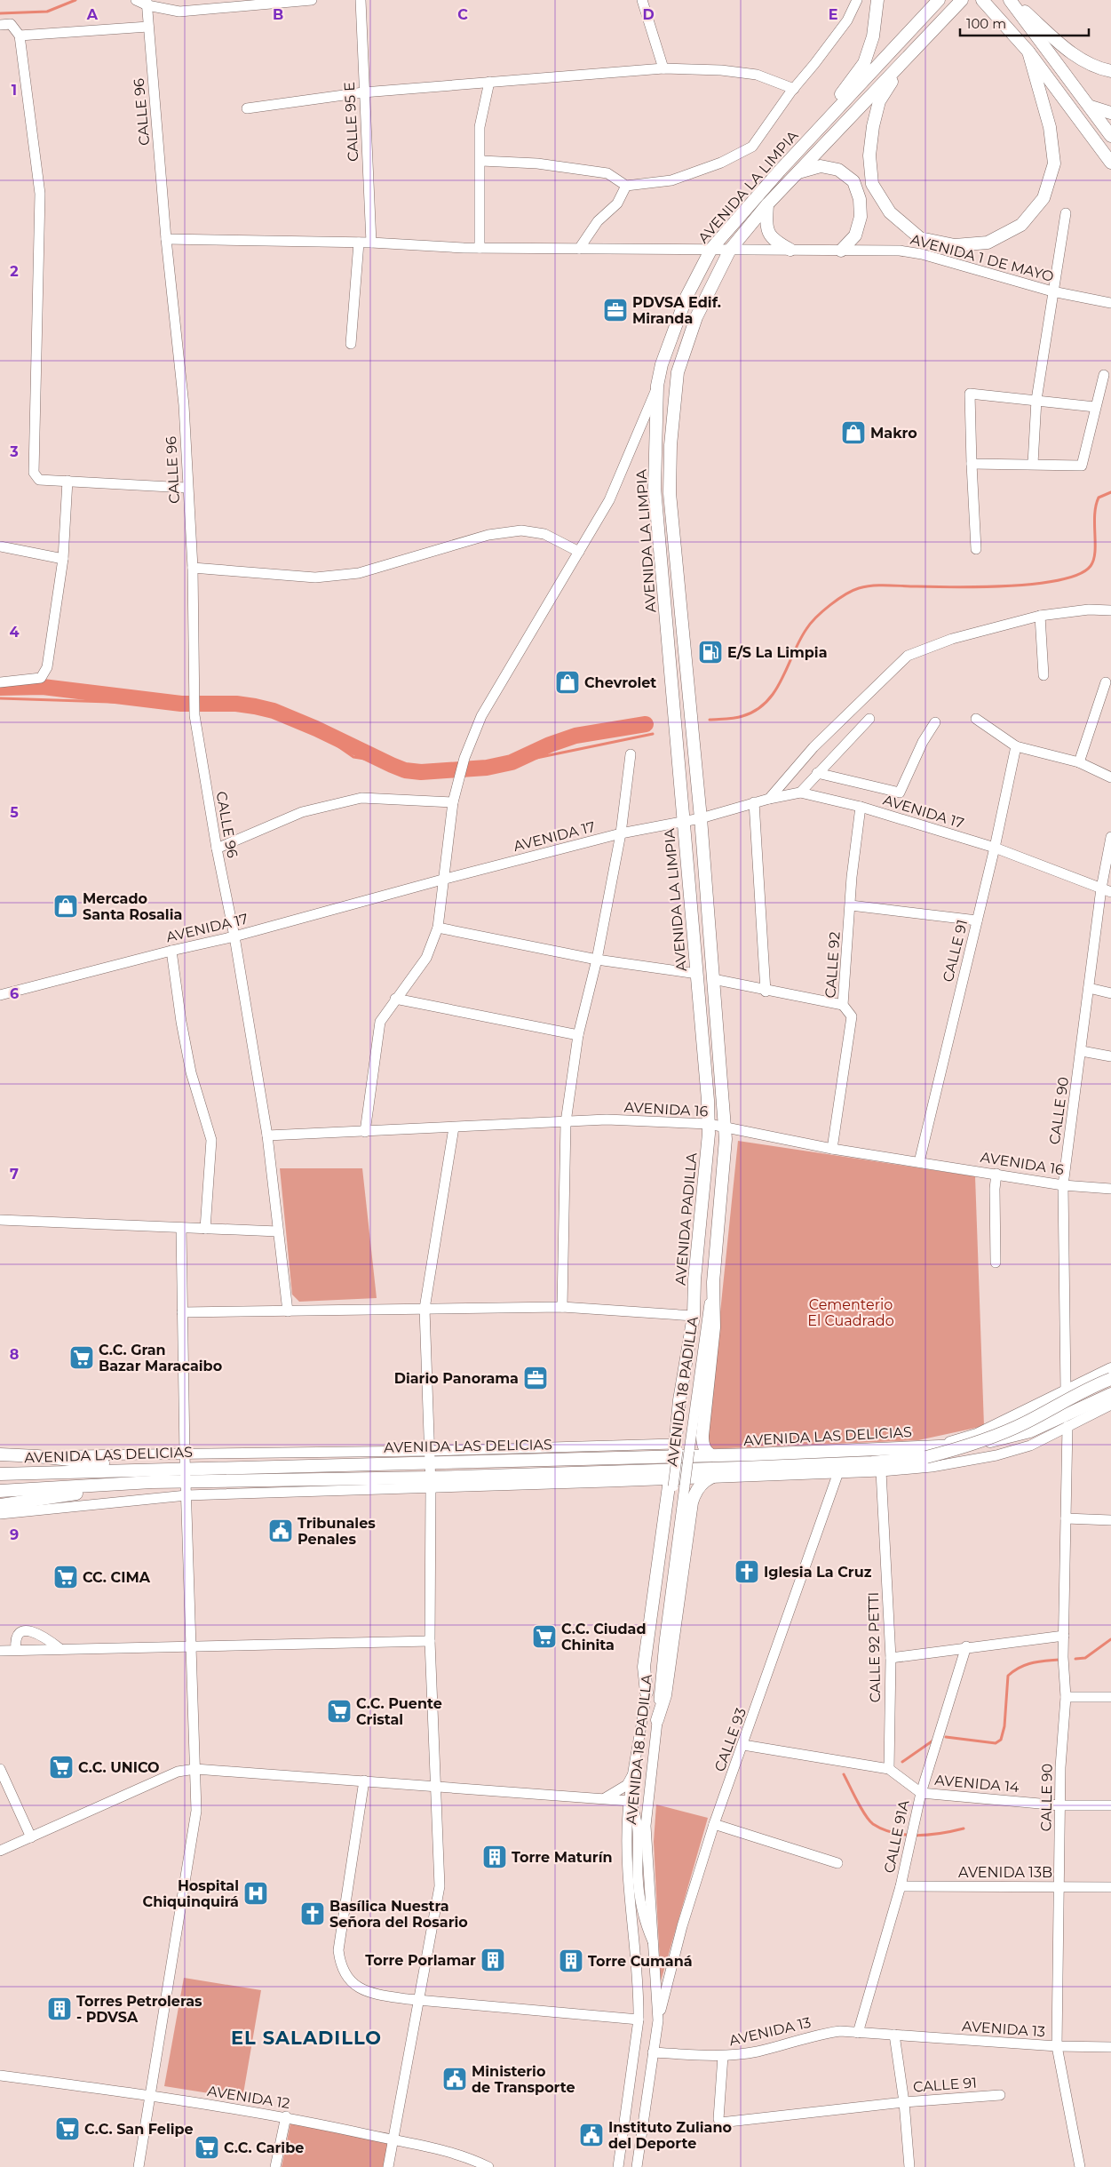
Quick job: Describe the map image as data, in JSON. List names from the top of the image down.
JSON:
{
  "streets": {
    "main road": ["AVENIDA LA LIMPIA", "AVENIDA PADILLA", "AVENIDA LAS DELICIAS"],
    "street": [
      "CALLE 96",
      "CALLE 95 E",
      "AVENIDA 1 DE MAYO",
      "AVENIDA 17",
      "CALLE 91",
      "CALLE 92",
      "AVENIDA 16",
      "CALLE 90",
      "AVENIDA 18 PADILLA",
      "CALLE 92 PETTI",
      "CALLE 93",
      "AVENIDA 14",
      "CALLE 91A",
      "AVENIDA 13B",
      "AVENIDA 13",
      "AVENIDA 12"
    ]
  },
  "crossings": [
    ["CALLE 96", "AVENIDA 1 DE MAYO"],
    ["CALLE 96", "AVENIDA 17"],
    ["CALLE 96", "AVENIDA 16"],
    ["CALLE 95 E", "AVENIDA 1 DE MAYO"],
    ["AVENIDA LA LIMPIA", "AVENIDA 1 DE MAYO"],
    ["AVENIDA LA LIMPIA", "AVENIDA 17"],
    ["AVENIDA LA LIMPIA", "AVENIDA 16"],
    ["AVENIDA LA LIMPIA", "AVENIDA PADILLA"],
    ["AVENIDA 17", "CALLE 91"],
    ["AVENIDA 17", "CALLE 92"],
    ["AVENIDA 17", "CALLE 90"],
    ["CALLE 91", "AVENIDA 16"],
    ["CALLE 92", "AVENIDA 16"],
    ["AVENIDA 16", "CALLE 90"],
    ["AVENIDA 16", "AVENIDA PADILLA"],
    ["CALLE 90", "AVENIDA 14"],
    ["CALLE 90", "AVENIDA 13B"],
    ["CALLE 90", "AVENIDA 13"],
    ["AVENIDA PADILLA", "AVENIDA 18 PADILLA"],
    ["AVENIDA PADILLA", "AVENIDA LAS DELICIAS"],
    ["AVENIDA 18 PADILLA", "CALLE 93"],
    ["AVENIDA 18 PADILLA", "AVENIDA 13"],
    ["CALLE 92 PETTI", "AVENIDA 14"],
    ["CALLE 93", "AVENIDA 14"],
    ["AVENIDA 14", "CALLE 91A"],
    ["CALLE 91A", "AVENIDA 13B"],
    ["CALLE 91A", "AVENIDA 13"]
  ],
  "districts": ["EL SALADILLO"],
  "parks": ["Cementerio El Cuadrado"],
  "places": {
    "office": ["PDVSA Edif. Miranda", "Diario Panorama"],
    "shop": ["Makro", "Chevrolet", "Mercado Santa Rosalia"],
    "fuel station": ["E/S La Limpia"],
    "supermarket": [
      "C.C. Gran Bazar Maracaibo",
      "CC. CIMA",
      "C.C. Ciudad Chinita",
      "C.C. Puente Cristal",
      "C.C. UNICO",
      "C.C. San Felipe",
      "C.C. Caribe"
    ],
    "public building": ["Tribunales Penales", "Ministerio de Transporte", "Instituto Zuliano del Deporte"],
    "church": ["Iglesia La Cruz", "Basílica Nuestra Señora del Rosario"],
    "building": [
      "Torre Maturín",
      "Torre Porlamar",
      "Torre Cumaná",
      "Torres Petroleras - PDVSA"
    ],
    "hospital": ["Hospital Chiquinquirá"]
  },
  "scale_bar": "100 m",
  "grid": {
    "columns": [
      "A",
      "B",
      "C",
      "D",
      "E"
    ],
    "rows": [
      "1",
      "2",
      "3",
      "4",
      "5",
      "6",
      "7",
      "8",
      "9"
    ]
  }
}
